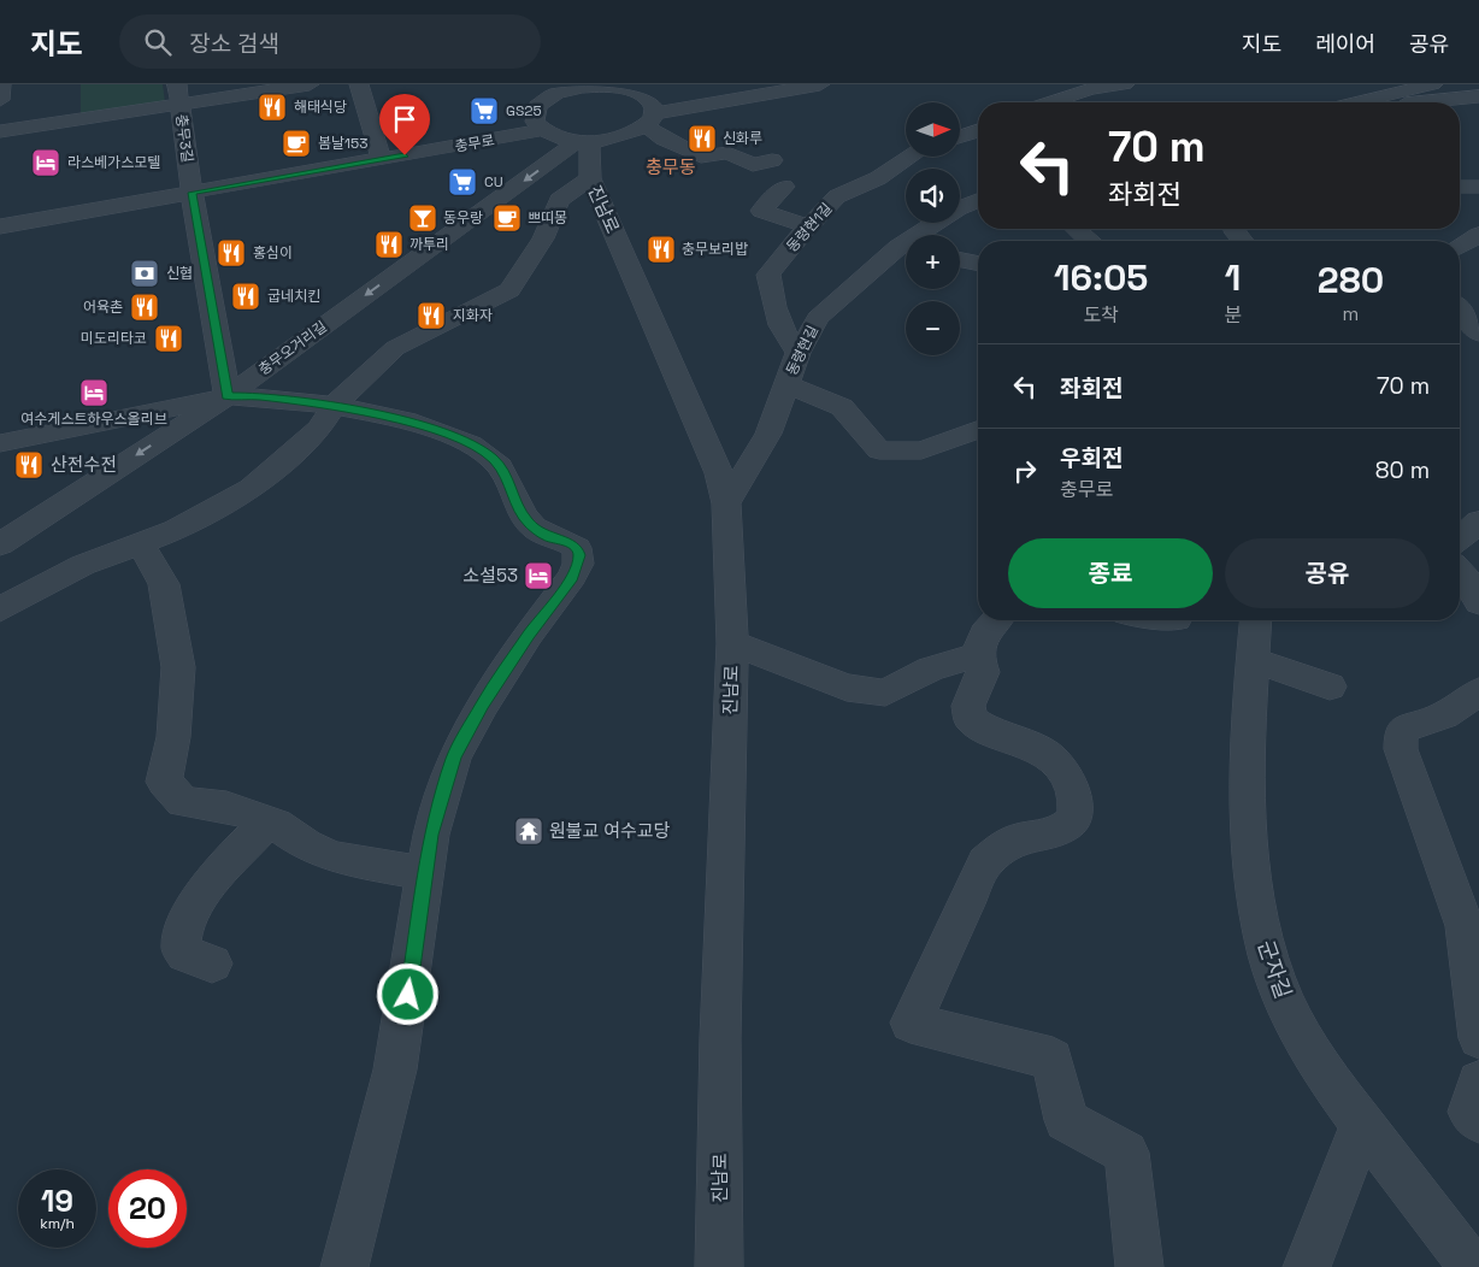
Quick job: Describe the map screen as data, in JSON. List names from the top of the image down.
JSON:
{
  "streets": {
    "street": [
      "충무3길",
      "충무로",
      "진남로",
      "동령현1길",
      "충무오거리길",
      "동령현길",
      "군자길"
    ]
  },
  "crossings": [
    ["충무3길", "충무로"],
    ["진남로", "충무오거리길"],
    ["진남로", "동령현길"],
    ["동령현1길", "동령현길"]
  ],
  "districts": ["충무동"],
  "places": {
    "restaurant": [
      "해태식당",
      "신화루",
      "까투리",
      "충무보리밥",
      "홍심이",
      "굽네치킨",
      "어육촌",
      "지화자",
      "미도리타코",
      "산전수전"
    ],
    "supermarket": ["GS25", "CU"],
    "cafe": ["봄날153", "쁘띠몽"],
    "hotel": ["라스베가스모텔", "여수게스트하우스올리브", "소설53"],
    "bar": ["동우랑"],
    "bank": ["신협"],
    "temple": ["원불교 여수교당"]
  },
  "north": "right",
  "page": {
    "header": "지도",
    "search": "장소 검색",
    "nav": ["지도", "레이어", "공유"],
    "map_buttons": ["+", "−"],
    "turn": ["70 m", "좌회전"],
    "eta": [
      "16:05",
      "도착",
      "1",
      "분",
      "280",
      "m"
    ],
    "list": [
      {
        "name": "좌회전",
        "value": "70 m"
      },
      {
        "name": "우회전",
        "note": "충무로",
        "value": "80 m"
      }
    ],
    "buttons": ["종료", "공유"],
    "speed": "19 km/h",
    "limit": "20"
  }
}
